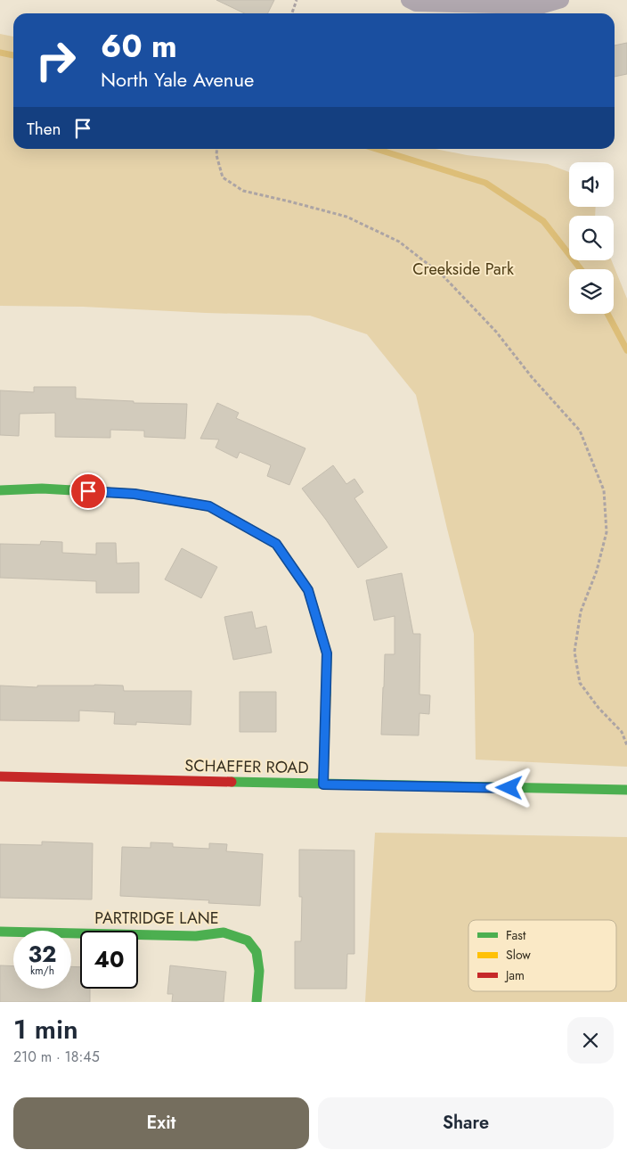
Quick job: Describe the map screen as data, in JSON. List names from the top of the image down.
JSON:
{
  "streets": {
    "street": ["SCHAEFER ROAD", "PARTRIDGE LANE"]
  },
  "parks": ["Creekside Park"],
  "legend": ["Fast", "Slow", "Jam"],
  "page": {
    "turn": ["60 m", "North Yale Avenue"],
    "then": "Then",
    "speed": "32 km/h",
    "limit": "40",
    "heading": ["1 min", "210 m · 18:45"],
    "buttons": ["Exit", "Share"]
  }
}
